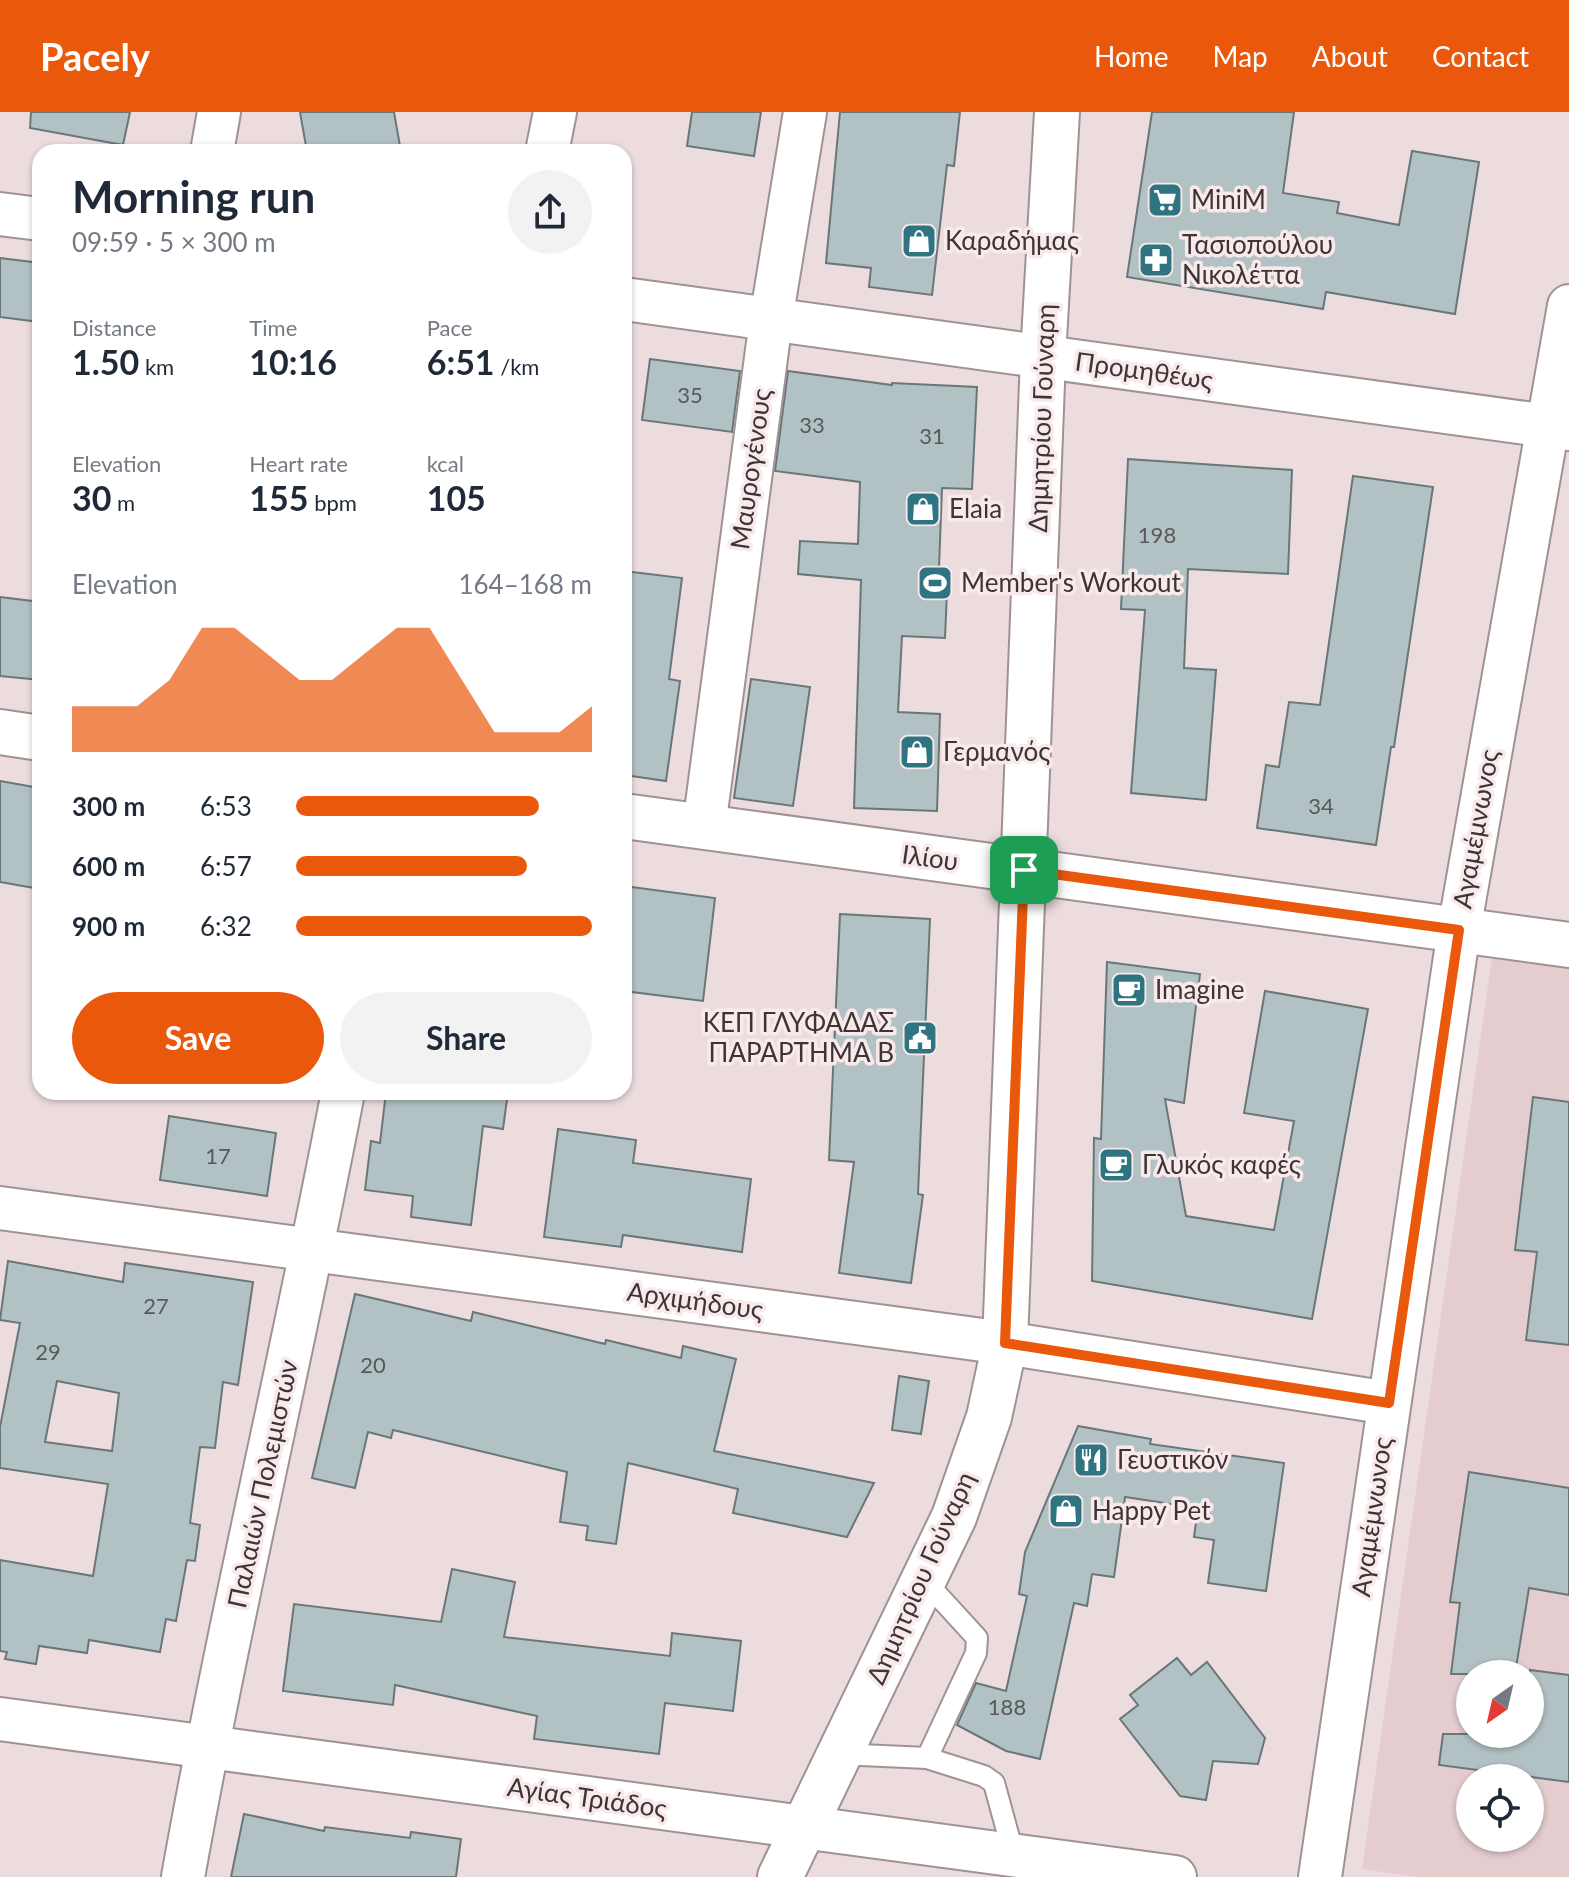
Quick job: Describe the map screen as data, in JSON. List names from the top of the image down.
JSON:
{
  "streets": {
    "main road": ["Δημητρίου Γούναρη", "Ιλίου"],
    "street": [
      "Προμηθέως",
      "Μαυρογένους",
      "Αγαμέμνωνος",
      "Αρχιμήδους",
      "Παλαιών Πολεμιστών",
      "Αγίας Τριάδος"
    ]
  },
  "crossings": [
    ["Προμηθέως", "Δημητρίου Γούναρη"],
    ["Προμηθέως", "Μαυρογένους"],
    ["Προμηθέως", "Αγαμέμνωνος"],
    ["Δημητρίου Γούναρη", "Ιλίου"],
    ["Δημητρίου Γούναρη", "Αρχιμήδους"],
    ["Δημητρίου Γούναρη", "Αγίας Τριάδος"],
    ["Μαυρογένους", "Ιλίου"],
    ["Αγαμέμνωνος", "Ιλίου"],
    ["Αγαμέμνωνος", "Αρχιμήδους"],
    ["Αρχιμήδους", "Παλαιών Πολεμιστών"],
    ["Παλαιών Πολεμιστών", "Αγίας Τριάδος"]
  ],
  "places": {
    "supermarket": ["MiniM"],
    "shop": [
      "Καραδήμας",
      "Elaia",
      "Γερμανός",
      "Happy Pet"
    ],
    "pharmacy": ["Τασιοπούλου Νικολέττα"],
    "sports": ["Member's Workout"],
    "cafe": ["Imagine", "Γλυκός καφές"],
    "public building": ["ΚΕΠ ΓΛΥΦΑΔΑΣ ΠΑΡΑΡΤΗΜΑ Β"],
    "restaurant": ["Γευστικόν"]
  },
  "house_numbers": [
    "35",
    "33",
    "31",
    "198",
    "34",
    "17",
    "27",
    "29",
    "20",
    "188"
  ],
  "north": "bottom left",
  "page": {
    "header": "Pacely",
    "nav": [
      "Home",
      "Map",
      "About",
      "Contact"
    ],
    "heading": ["Morning run", "09:59 · 5 × 300 m"],
    "stats": [
      ["Distance", "1.50 km"],
      ["Time", "10:16"],
      ["Pace", "6:51 /km"],
      ["Elevation", "30 m"],
      ["Heart rate", "155 bpm"],
      ["kcal", "105"]
    ],
    "chart": ["Elevation", "164–168 m"],
    "list": [
      {
        "name": "300 m",
        "note": "6:53"
      },
      {
        "name": "600 m",
        "note": "6:57"
      },
      {
        "name": "900 m",
        "note": "6:32"
      }
    ],
    "buttons": ["Save", "Share"]
  }
}
